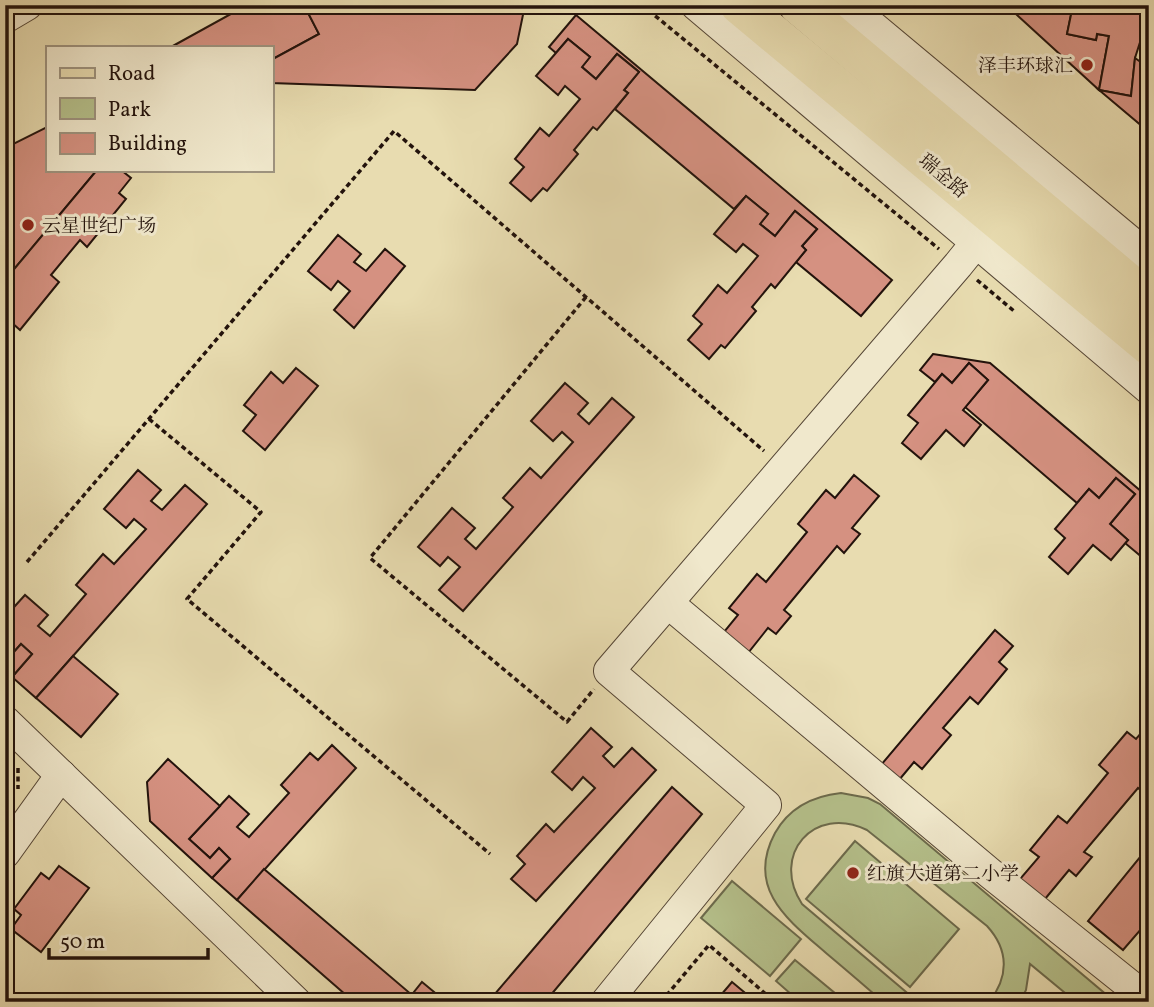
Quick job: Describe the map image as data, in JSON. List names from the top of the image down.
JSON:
{
  "streets": {
    "main road": ["瑞金路"]
  },
  "places": ["泽丰环球汇", "云星世纪广场", "红旗大道第二小学"],
  "legend": ["Road", "Park", "Building"],
  "scale_bar": "50 m"
}
